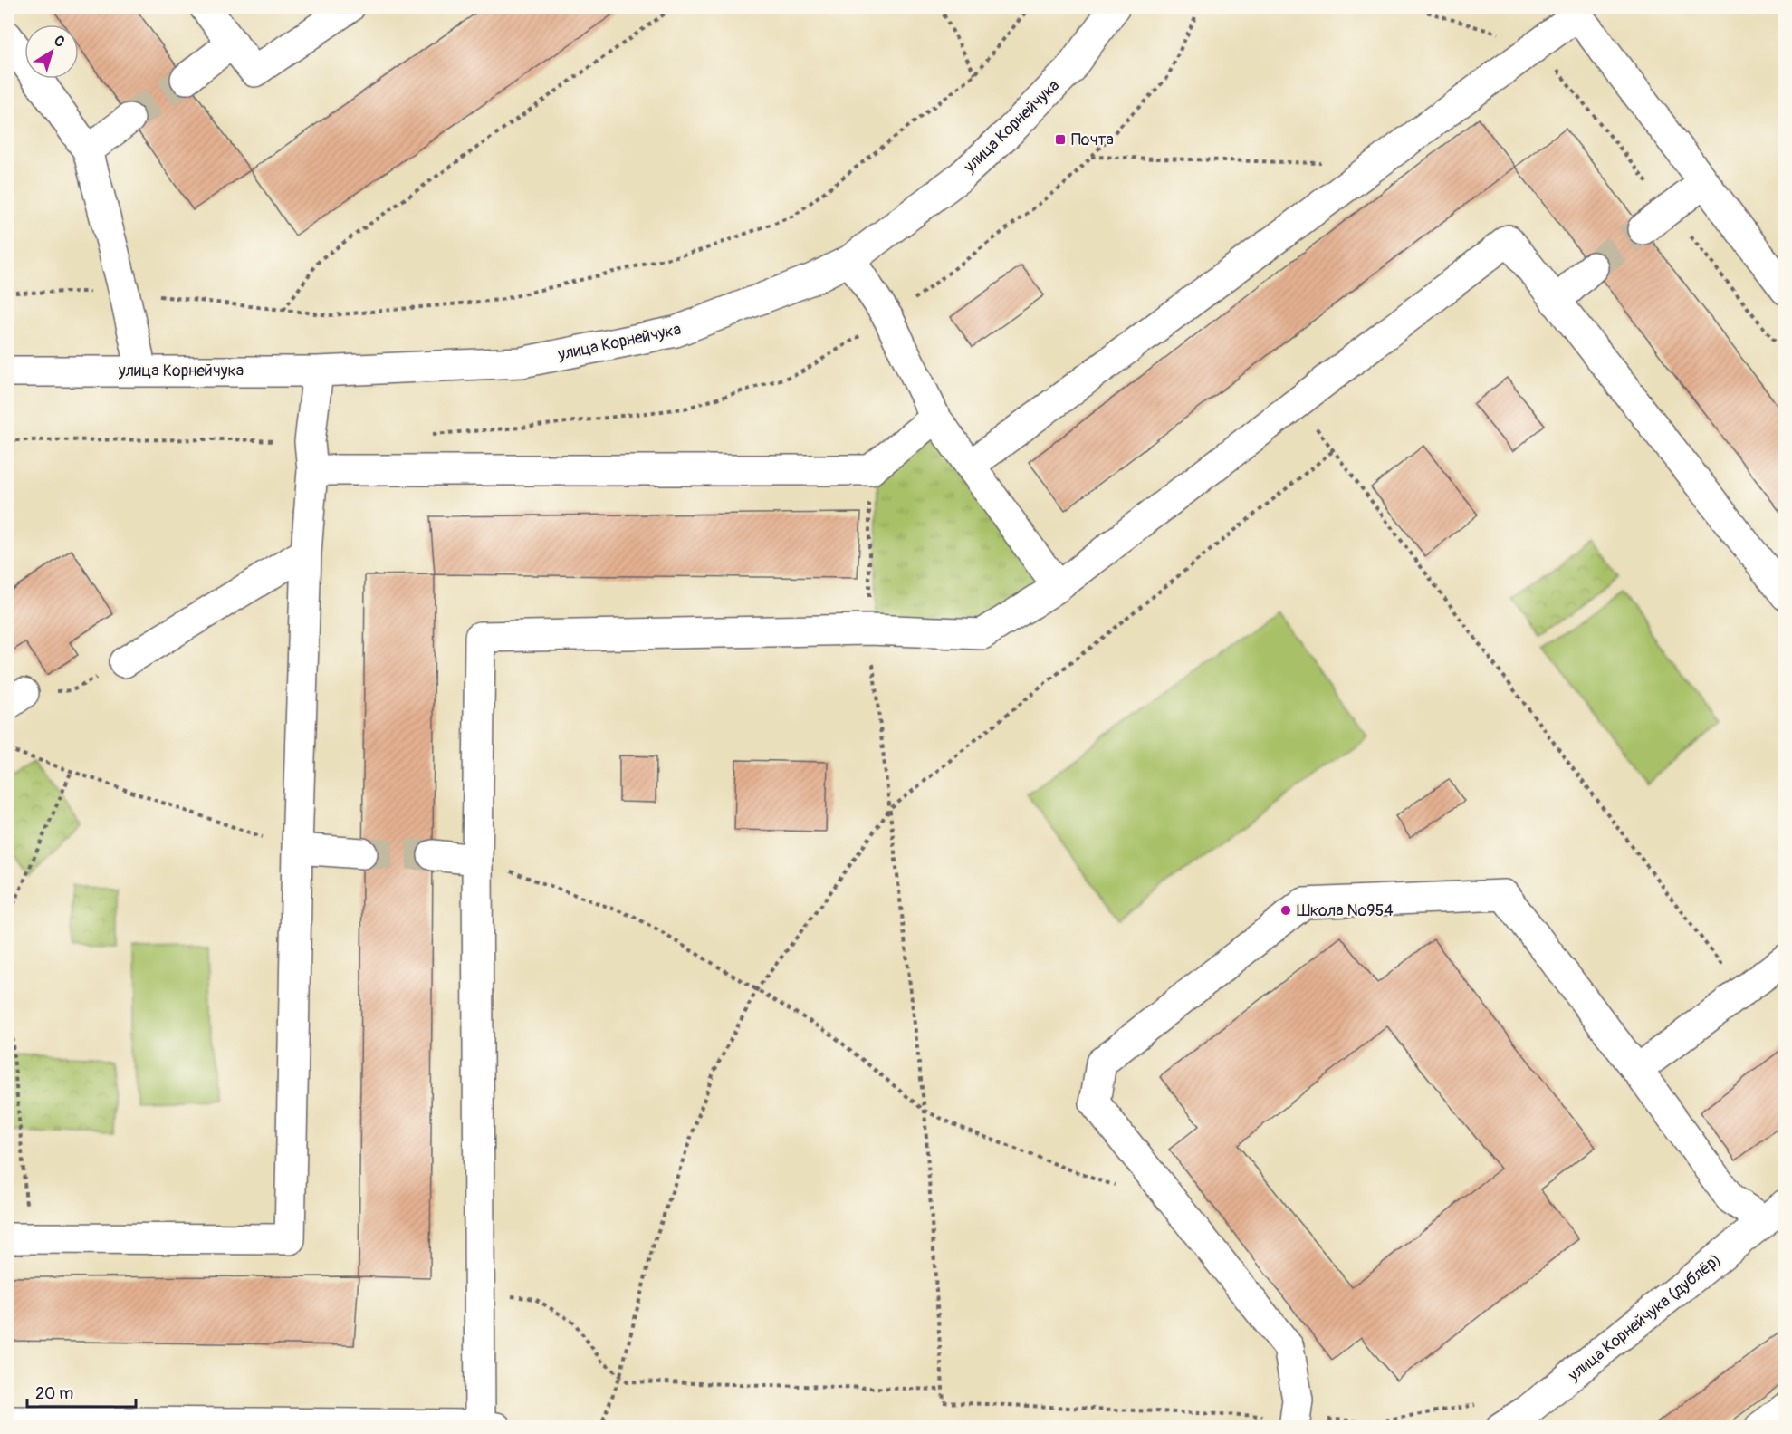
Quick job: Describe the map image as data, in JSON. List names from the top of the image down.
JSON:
{
  "streets": {
    "street": ["улица Корнейчука", "улица Корнейчука (дублёр)"]
  },
  "places": {
    "transit": ["Почта"],
    "other": ["Школа №954"]
  },
  "scale_bar": "20 m",
  "north": "top right"
}
